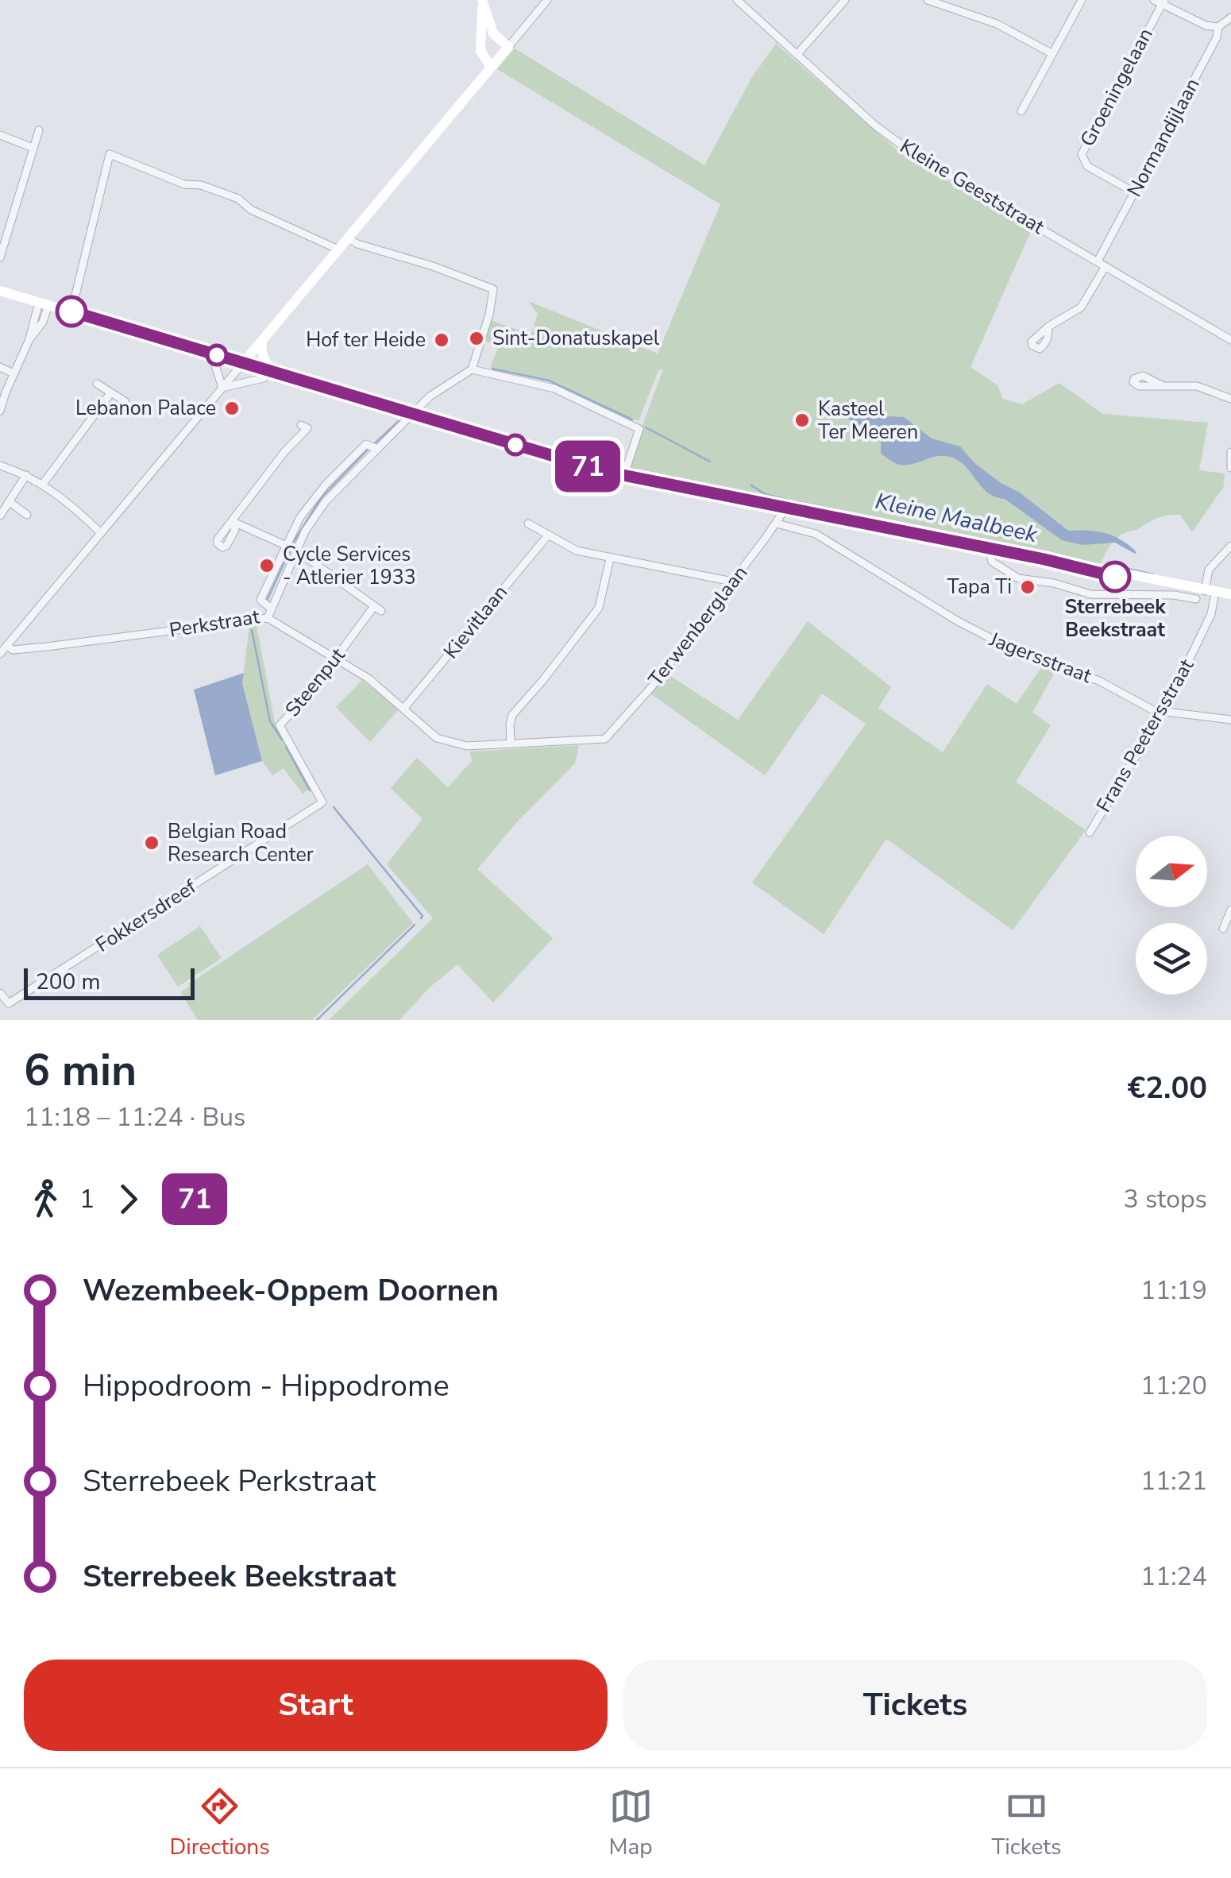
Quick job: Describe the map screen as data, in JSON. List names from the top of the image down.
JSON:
{
  "streets": {
    "street": [
      "Groeningelaan",
      "Normandijlaan",
      "Kleine Geeststraat",
      "Kievitlaan",
      "Perkstraat",
      "Terwenberglaan",
      "Jagersstraat",
      "Steenput",
      "Frans Peetersstraat",
      "Fokkersdreef"
    ]
  },
  "crossings": [
    ["Groeningelaan", "Normandijlaan"],
    ["Normandijlaan", "Kleine Geeststraat"],
    ["Perkstraat", "Steenput"],
    ["Terwenberglaan", "Jagersstraat"],
    ["Jagersstraat", "Frans Peetersstraat"],
    ["Steenput", "Fokkersdreef"]
  ],
  "water": ["Kleine Maalbeek"],
  "places": [
    "Sint-Donatuskapel",
    "Hof ter Heide",
    "Lebanon Palace",
    "Kasteel Ter Meeren",
    "Cycle Services - Atlerier 1933",
    "Sterrebeek Beekstraat",
    "Tapa Ti",
    "Belgian Road Research Center"
  ],
  "lines": ["bus line 71"],
  "scale_bar": "200 m",
  "north": "right",
  "page": {
    "on_map": "71",
    "scale": "200 m",
    "heading": ["6 min", "11:18 – 11:24 · Bus", "€2.00"],
    "legs": ["1", "71", "3 stops"],
    "list": [
      {
        "name": "Wezembeek-Oppem Doornen",
        "value": "11:19"
      },
      {
        "name": "Hippodroom - Hippodrome",
        "value": "11:20"
      },
      {
        "name": "Sterrebeek Perkstraat",
        "value": "11:21"
      },
      {
        "name": "Sterrebeek Beekstraat",
        "value": "11:24"
      }
    ],
    "buttons": ["Start", "Tickets"],
    "tabs": ["Directions", "Map", "Tickets"]
  }
}
